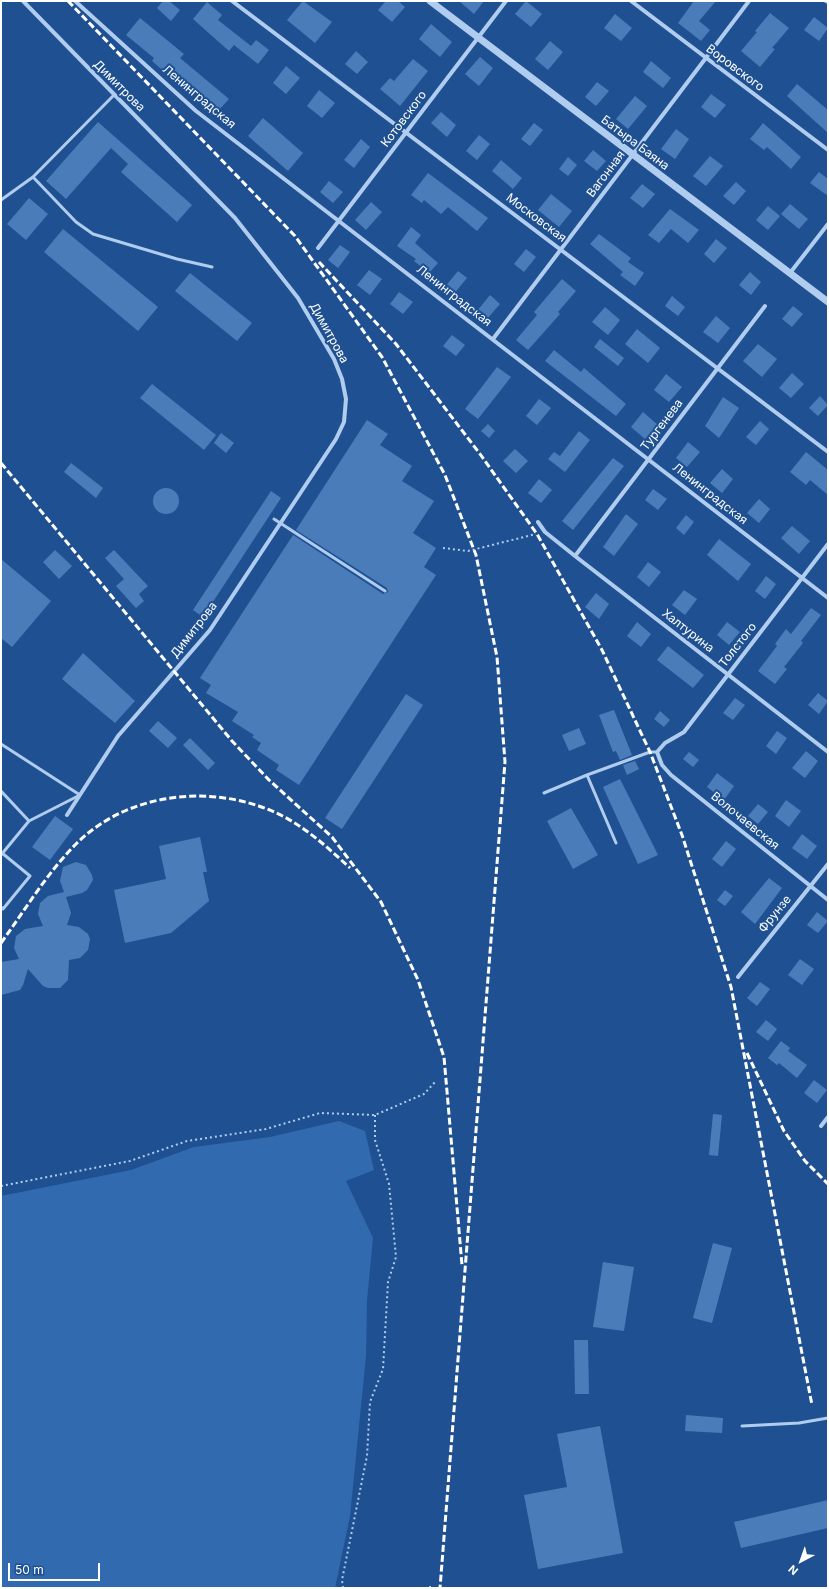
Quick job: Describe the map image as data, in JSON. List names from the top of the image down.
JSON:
{
  "streets": {
    "street": [
      "Воровского",
      "Димитрова",
      "Ленинградская",
      "Котовского",
      "Батыра Баяна",
      "Вагонная",
      "Московская",
      "Тургенева",
      "Халтурина",
      "Толстого",
      "Волочаевская",
      "Фрунзе"
    ]
  },
  "crossings": [
    ["Воровского", "Вагонная"],
    ["Ленинградская", "Котовского"],
    ["Ленинградская", "Вагонная"],
    ["Ленинградская", "Тургенева"],
    ["Ленинградская", "Толстого"],
    ["Котовского", "Батыра Баяна"],
    ["Котовского", "Московская"],
    ["Батыра Баяна", "Вагонная"],
    ["Вагонная", "Московская"],
    ["Московская", "Тургенева"],
    ["Тургенева", "Халтурина"],
    ["Халтурина", "Толстого"],
    ["Толстого", "Волочаевская"],
    ["Волочаевская", "Фрунзе"]
  ],
  "scale_bar": "50 m",
  "north": "bottom left"
}
